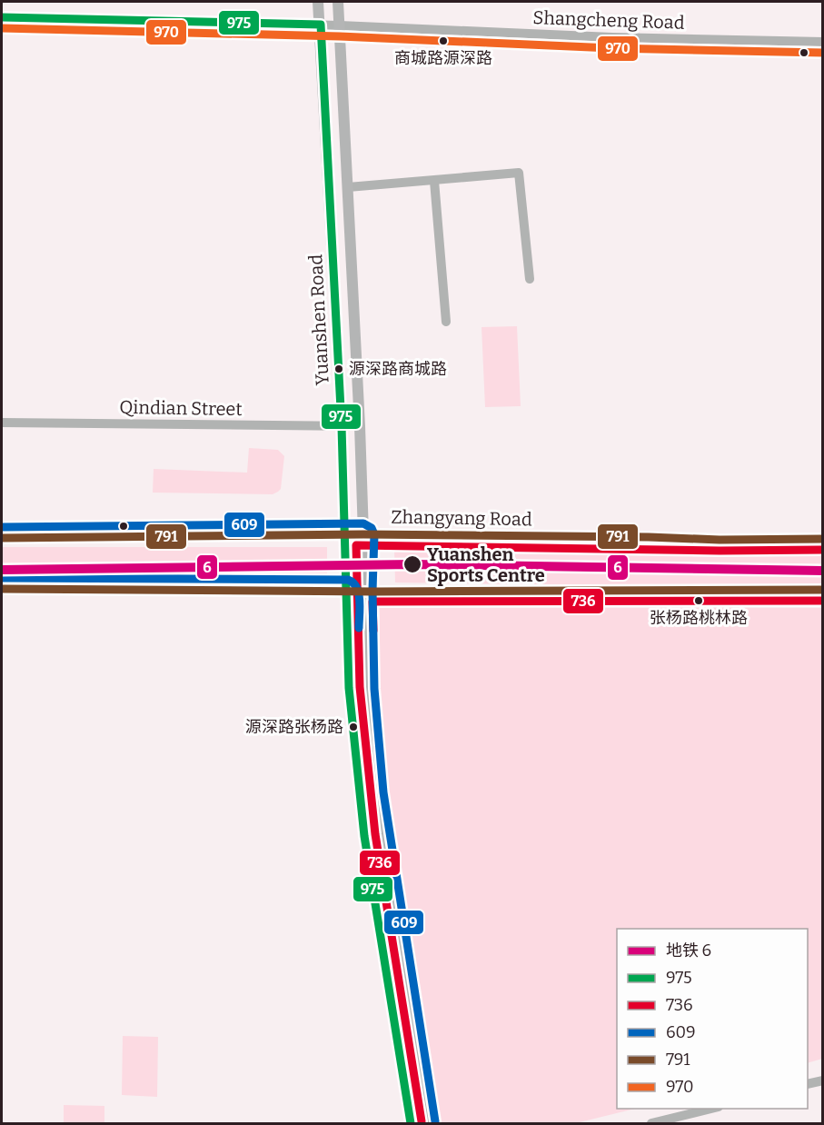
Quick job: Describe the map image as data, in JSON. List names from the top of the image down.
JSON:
{
  "streets": {
    "main road": ["Yuanshen Road", "Zhangyang Road"],
    "street": ["Shangcheng Road", "Qindian Street"]
  },
  "crossings": [
    ["Shangcheng Road", "Yuanshen Road"],
    ["Yuanshen Road", "Qindian Street"],
    ["Yuanshen Road", "Zhangyang Road"]
  ],
  "places": [
    "商城路源深路",
    "源深路商城路",
    "Yuanshen Sports Centre",
    "张杨路桃林路",
    "源深路张杨路"
  ],
  "lines": [
    "transit line 975",
    "transit line 970",
    "transit line 609",
    "transit line 791",
    "transit line 736",
    "metro line 6"
  ],
  "legend": [
    "地铁 6",
    "975",
    "736",
    "609",
    "791",
    "970"
  ]
}
